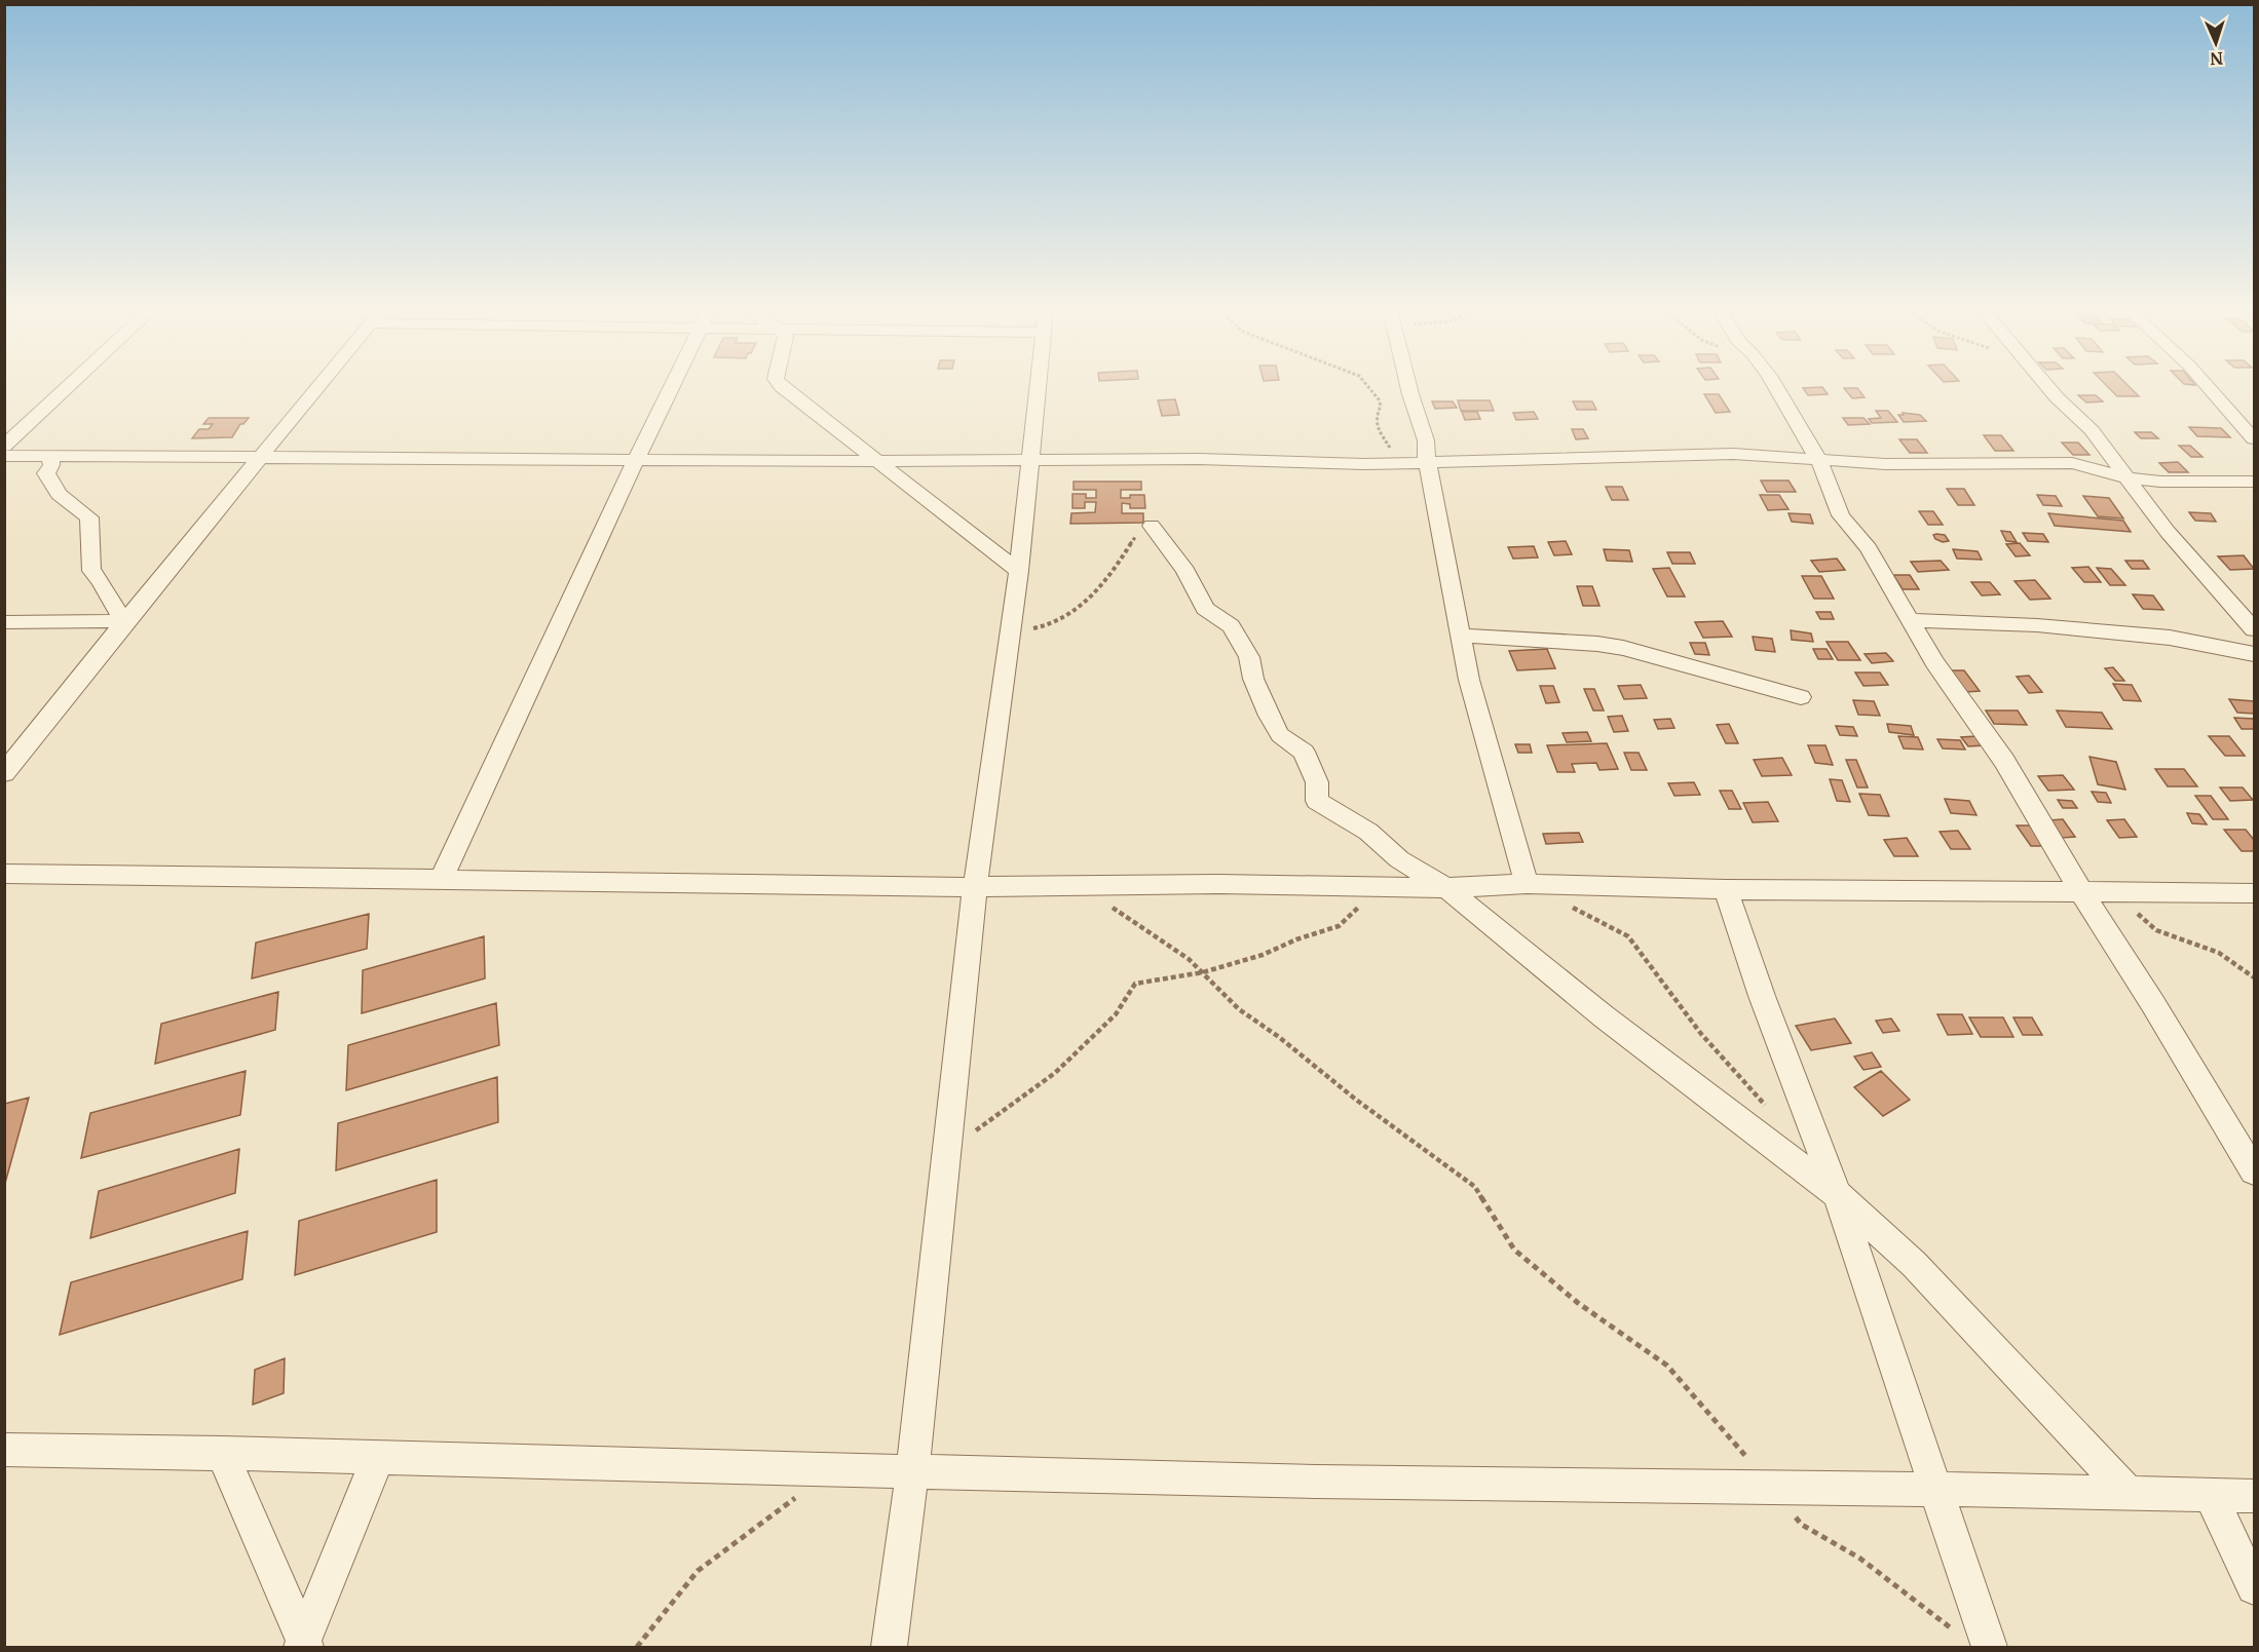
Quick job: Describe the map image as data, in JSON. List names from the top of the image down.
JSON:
{
  "north": "bottom"
}
